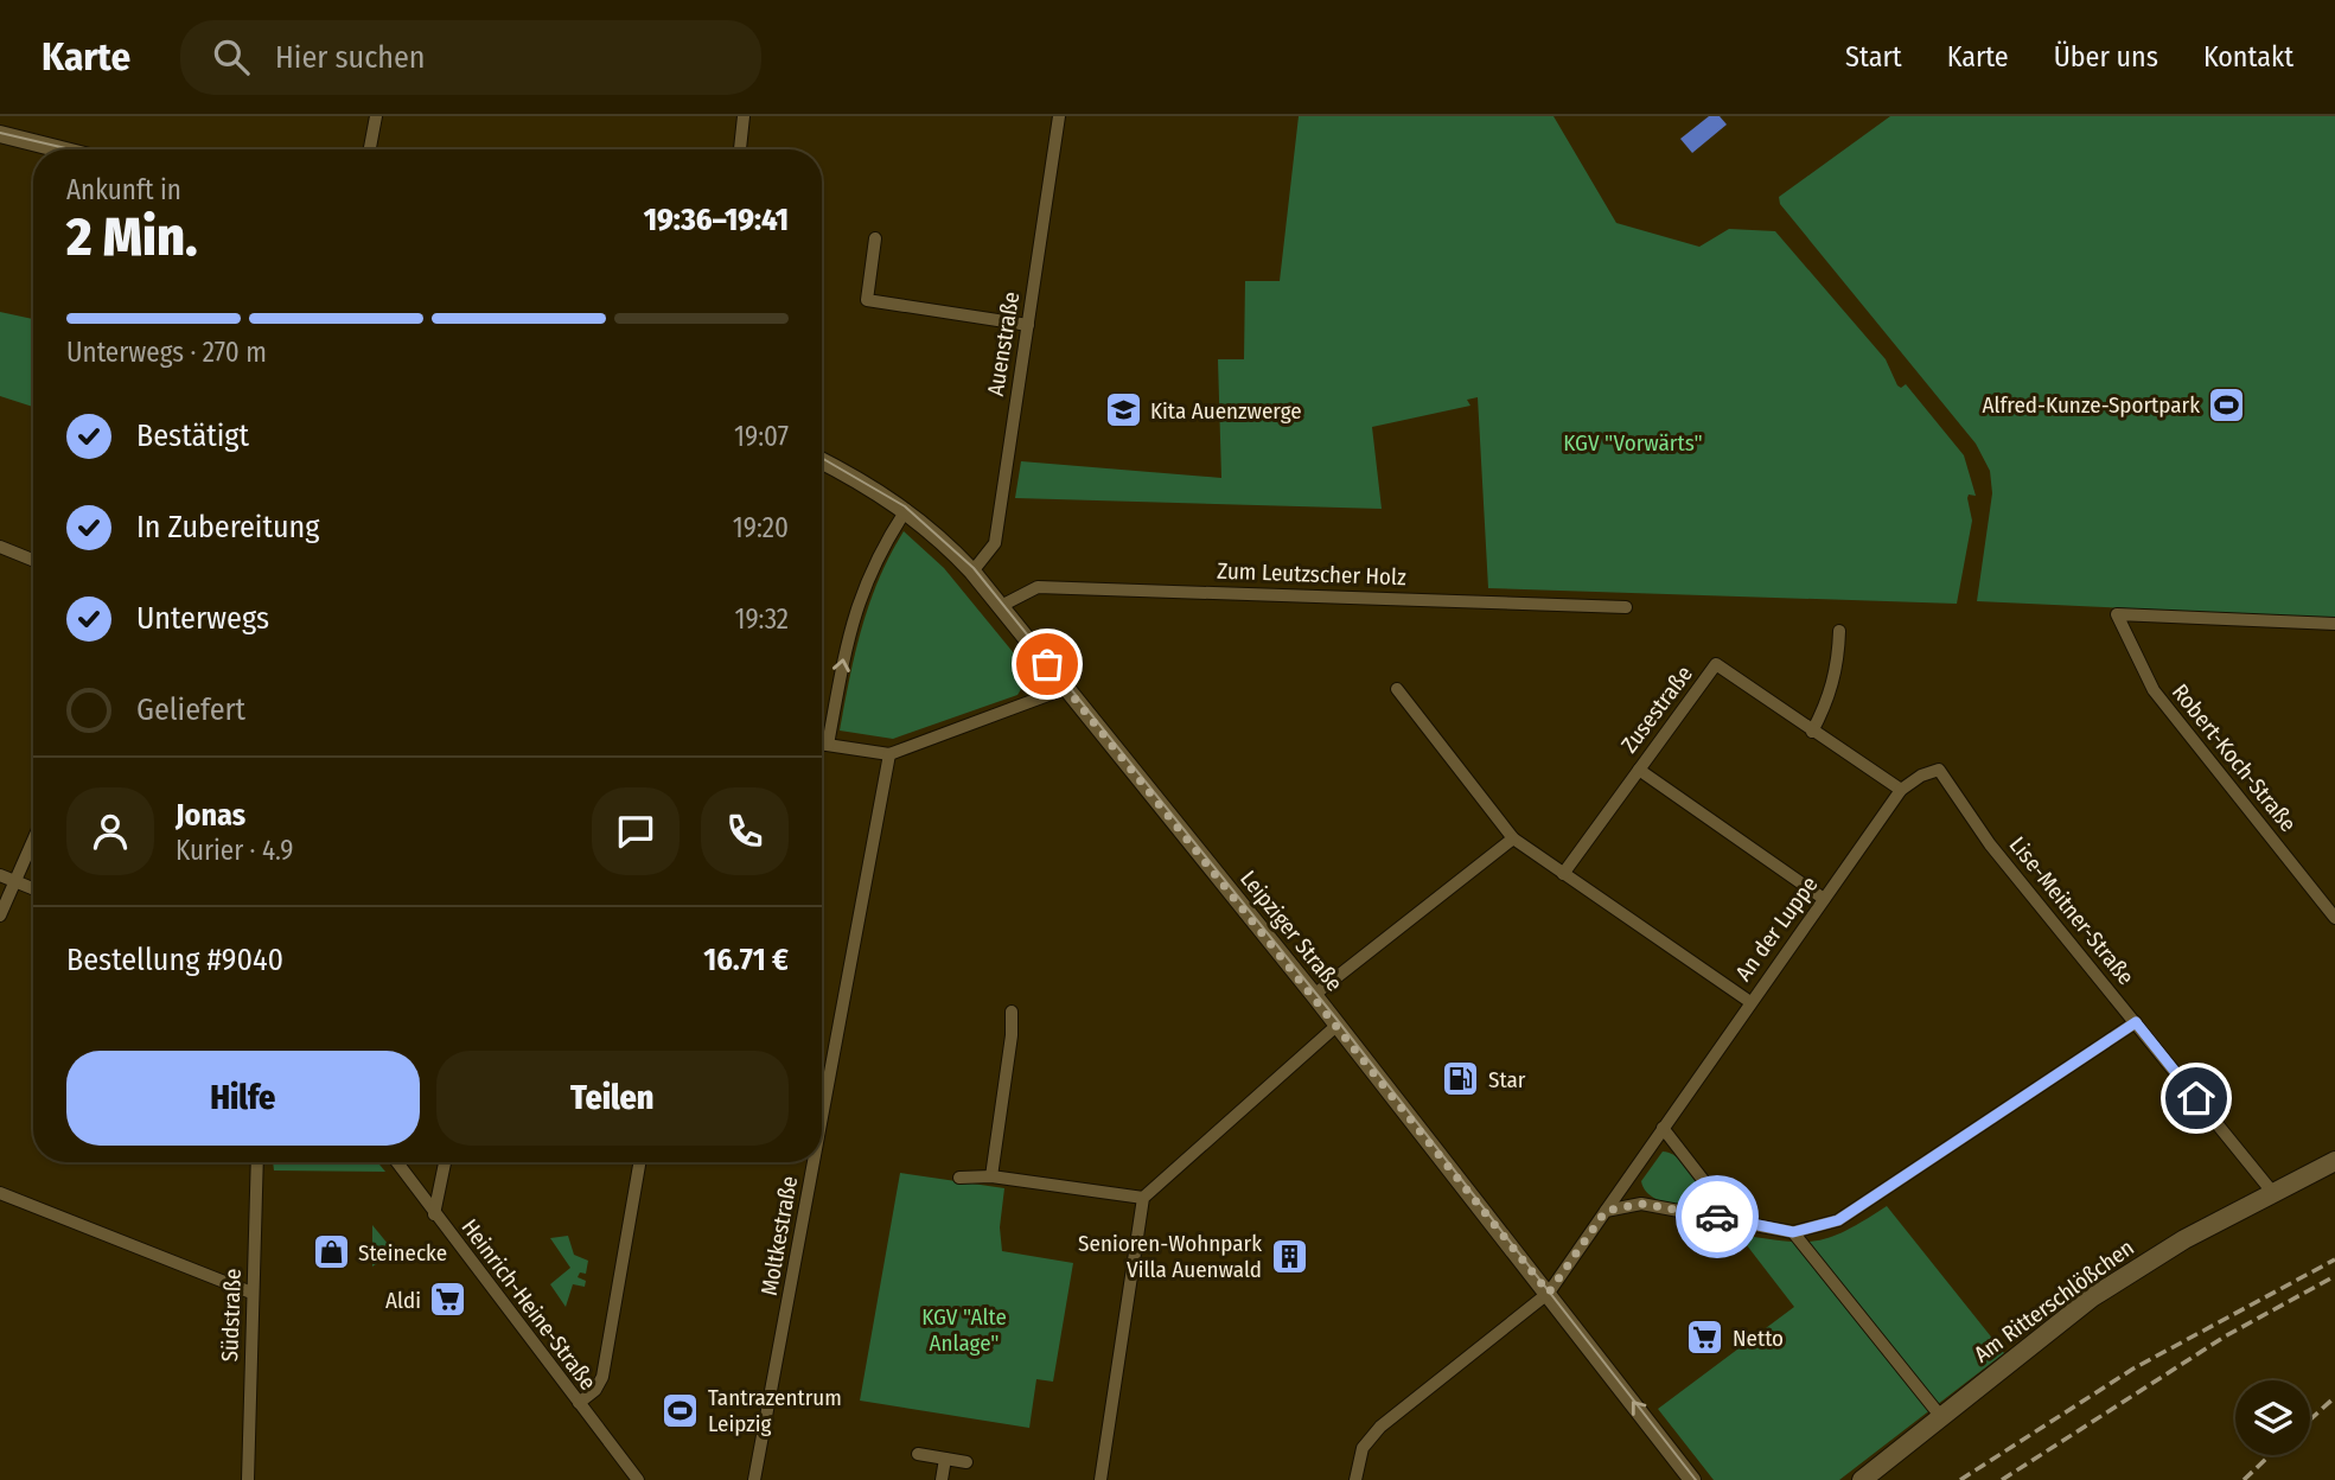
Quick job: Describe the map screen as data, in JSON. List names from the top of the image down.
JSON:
{
  "streets": {
    "main road": ["Am Ritterschlößchen"],
    "street": [
      "Auenstraße",
      "Zum Leutzscher Holz",
      "Zusestraße",
      "Robert-Koch-Straße",
      "Lise-Meitner-Straße",
      "An der Luppe",
      "Leipziger Straße",
      "Moltkestraße",
      "Heinrich-Heine-Straße",
      "Südstraße"
    ]
  },
  "crossings": [
    ["Auenstraße", "Leipziger Straße"],
    ["Zum Leutzscher Holz", "Leipziger Straße"],
    ["Zusestraße", "An der Luppe"],
    ["Lise-Meitner-Straße", "An der Luppe"],
    ["Lise-Meitner-Straße", "Am Ritterschlößchen"],
    ["An der Luppe", "Leipziger Straße"]
  ],
  "parks": ["KGV \"Vorwärts\"", "KGV \"Alte Anlage\""],
  "places": {
    "sports": ["Alfred-Kunze-Sportpark", "Tantrazentrum Leipzig"],
    "school or university": ["Kita Auenzwerge"],
    "fuel station": ["Star"],
    "shop": ["Steinecke"],
    "building": ["Senioren-Wohnpark Villa Auenwald"],
    "supermarket": ["Aldi", "Netto"]
  },
  "page": {
    "header": "Karte",
    "search": "Hier suchen",
    "nav": [
      "Start",
      "Karte",
      "Über uns",
      "Kontakt"
    ],
    "heading": ["2 Min.", "Ankunft in", "19:36–19:41"],
    "panel": [
      "Jonas",
      "Kurier · 4.9",
      "Bestellung #9040",
      "16.71 €"
    ],
    "bar": "Unterwegs · 270 m",
    "list": [
      ["Bestätigt", "19:07"],
      ["In Zubereitung", "19:20"],
      ["Unterwegs", "19:32"],
      "Geliefert"
    ],
    "buttons": ["Hilfe", "Teilen"]
  }
}
